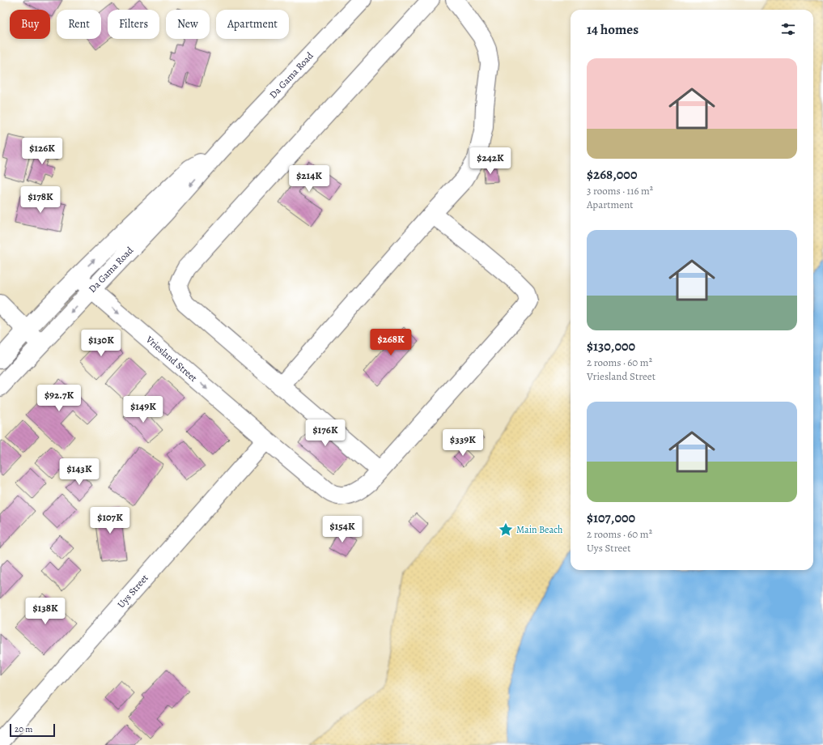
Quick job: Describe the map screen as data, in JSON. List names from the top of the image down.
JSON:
{
  "streets": {
    "street": ["Da Gama Road", "Vriesland Street", "Uys Street"]
  },
  "crossings": [
    ["Da Gama Road", "Vriesland Street"],
    ["Vriesland Street", "Uys Street"]
  ],
  "places": {
    "place": ["Main Beach"]
  },
  "scale_bar": "20 m",
  "page": {
    "chip": [
      "Buy",
      "Rent",
      "Filters",
      "New",
      "Apartment"
    ],
    "heading": "14 homes",
    "list": [
      {
        "name": "$268,000",
        "note": "3 rooms · 116 m² · Apartment"
      },
      {
        "name": "$130,000",
        "note": "2 rooms · 60 m² · Vriesland Street"
      },
      {
        "name": "$107,000",
        "note": "2 rooms · 60 m² · Uys Street"
      }
    ],
    "price": [
      "$126K",
      "$242K",
      "$214K",
      "$178K",
      "$268K",
      "$130K",
      "$92.7K",
      "$149K",
      "$176K",
      "$339K",
      "$143K",
      "$107K",
      "$154K",
      "$138K"
    ],
    "scale": "20 m"
  }
}
